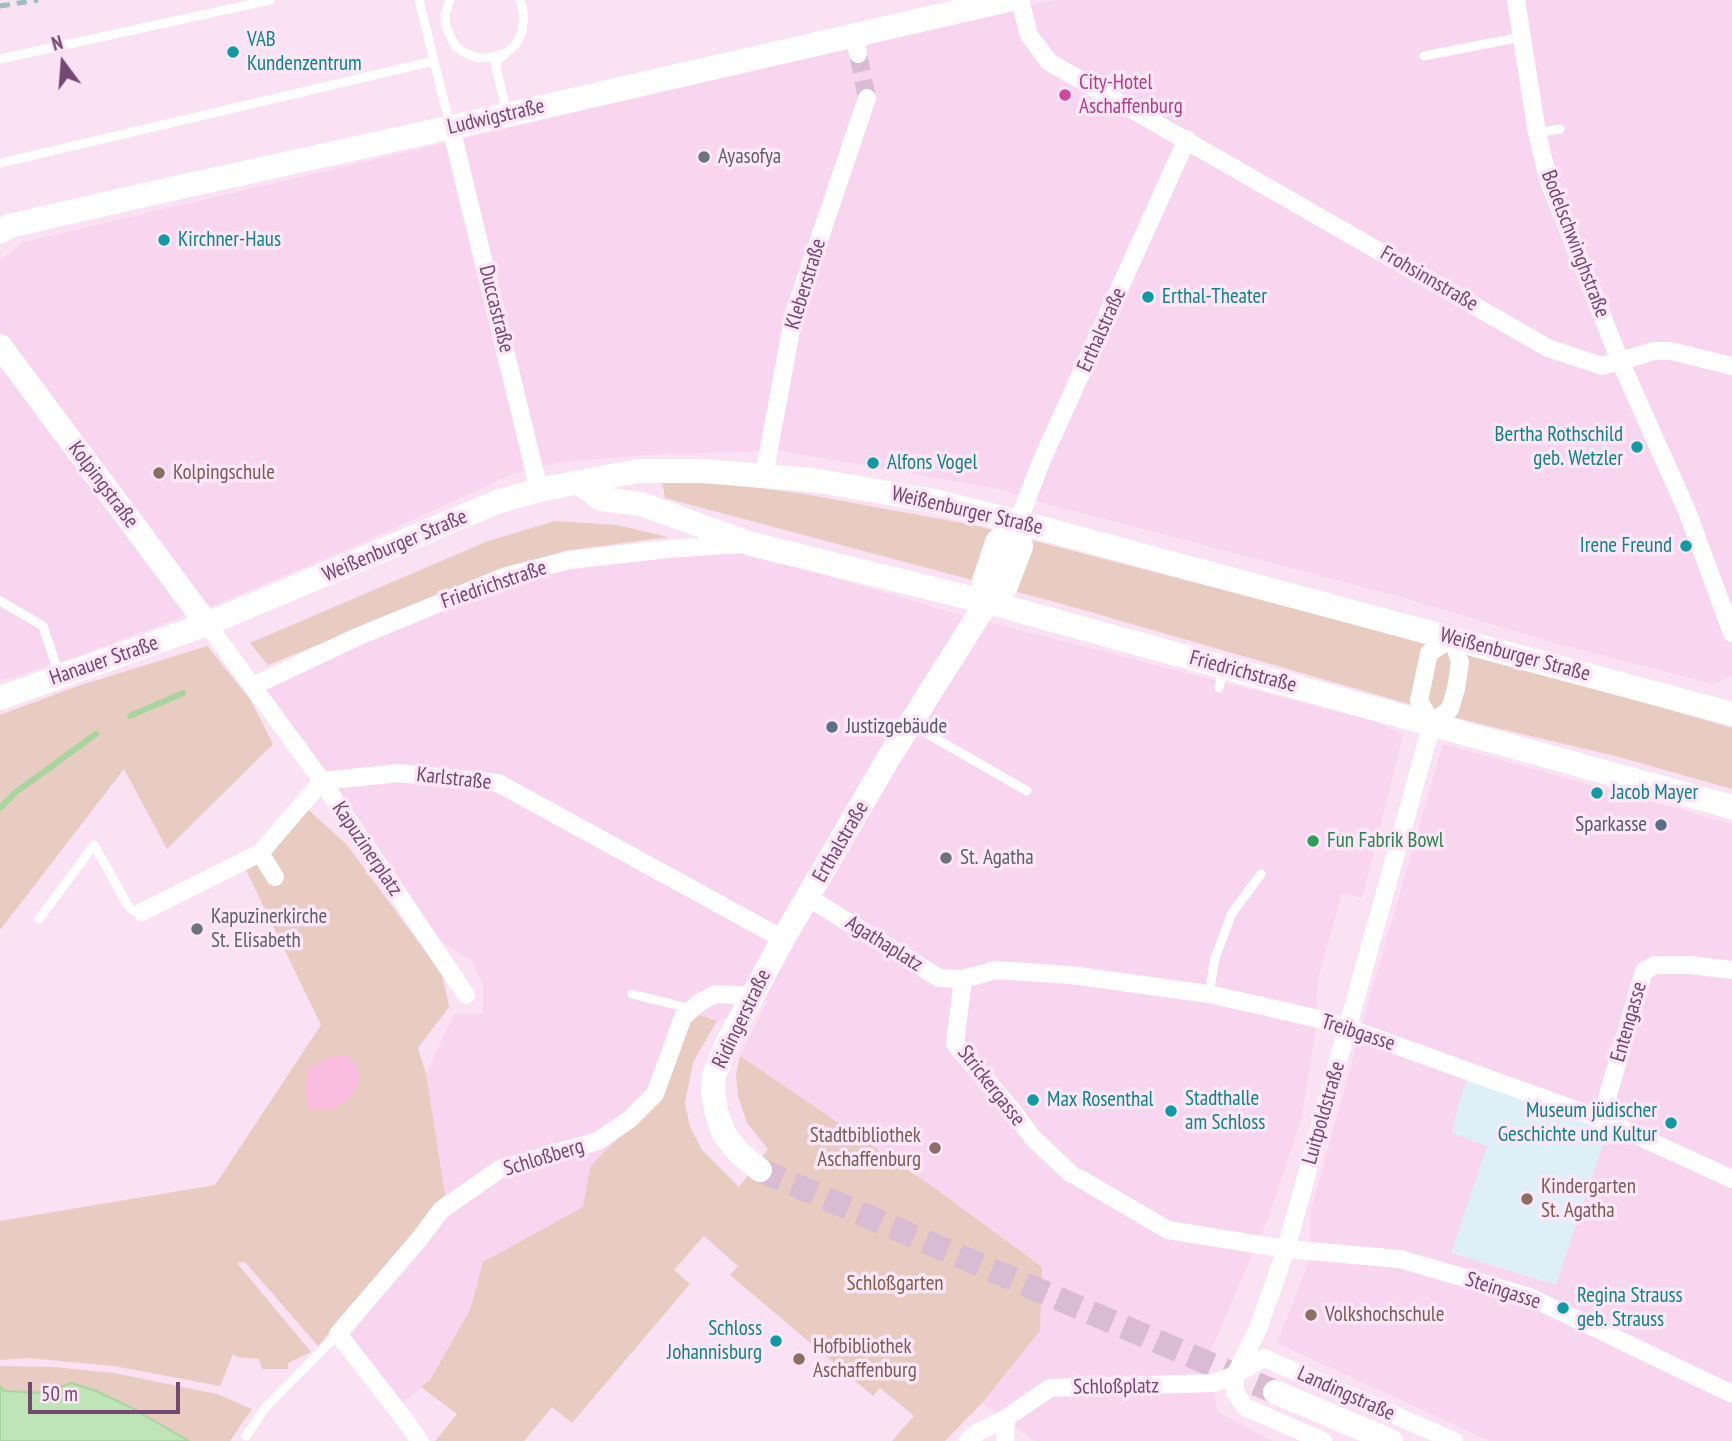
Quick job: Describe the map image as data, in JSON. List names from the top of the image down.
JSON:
{
  "streets": {
    "main road": [
      "Ludwigstraße",
      "Erthalstraße",
      "Kolpingstraße",
      "Weißenburger Straße",
      "Friedrichstraße",
      "Hanauer Straße",
      "Ridingerstraße",
      "Landingstraße"
    ],
    "street": [
      "Bodelschwinghstraße",
      "Frohsinnstraße",
      "Kleberstraße",
      "Duccastraße",
      "Karlstraße",
      "Kapuzinerplatz",
      "Agathaplatz",
      "Entengasse",
      "Treibgasse",
      "Strickergasse",
      "Luitpoldstraße",
      "Schloßberg",
      "Steingasse",
      "Schloßplatz"
    ]
  },
  "crossings": [
    ["Ludwigstraße", "Duccastraße"],
    ["Bodelschwinghstraße", "Frohsinnstraße"],
    ["Frohsinnstraße", "Erthalstraße"],
    ["Kleberstraße", "Weißenburger Straße"],
    ["Duccastraße", "Weißenburger Straße"],
    ["Erthalstraße", "Weißenburger Straße"],
    ["Erthalstraße", "Friedrichstraße"],
    ["Erthalstraße", "Karlstraße"],
    ["Erthalstraße", "Agathaplatz"],
    ["Erthalstraße", "Ridingerstraße"],
    ["Kolpingstraße", "Weißenburger Straße"],
    ["Kolpingstraße", "Hanauer Straße"],
    ["Weißenburger Straße", "Friedrichstraße"],
    ["Weißenburger Straße", "Hanauer Straße"],
    ["Weißenburger Straße", "Luitpoldstraße"],
    ["Friedrichstraße", "Luitpoldstraße"],
    ["Karlstraße", "Kapuzinerplatz"],
    ["Karlstraße", "Ridingerstraße"],
    ["Agathaplatz", "Treibgasse"],
    ["Agathaplatz", "Strickergasse"],
    ["Entengasse", "Treibgasse"],
    ["Treibgasse", "Strickergasse"],
    ["Treibgasse", "Luitpoldstraße"],
    ["Strickergasse", "Steingasse"],
    ["Luitpoldstraße", "Steingasse"],
    ["Luitpoldstraße", "Schloßplatz"]
  ],
  "parks": ["Schloßgarten"],
  "places": [
    "VAB Kundenzentrum",
    "City-Hotel Aschaffenburg",
    "Ayasofya",
    "Kirchner-Haus",
    "Erthal-Theater",
    "Bertha Rothschild geb. Wetzler",
    "Alfons Vogel",
    "Kolpingschule",
    "Irene Freund",
    "Justizgebäude",
    "Jacob Mayer",
    "Sparkasse",
    "Fun Fabrik Bowl",
    "St. Agatha",
    "Kapuzinerkirche St. Elisabeth",
    "Max Rosenthal",
    "Stadthalle am Schloss",
    "Museum jüdischer Geschichte und Kultur",
    "Stadtbibliothek Aschaffenburg",
    "Kindergarten St. Agatha",
    "Regina Strauss geb. Strauss",
    "Volkshochschule",
    "Schloss Johannisburg",
    "Hofbibliothek Aschaffenburg"
  ],
  "scale_bar": "50 m",
  "north": "top"
}
